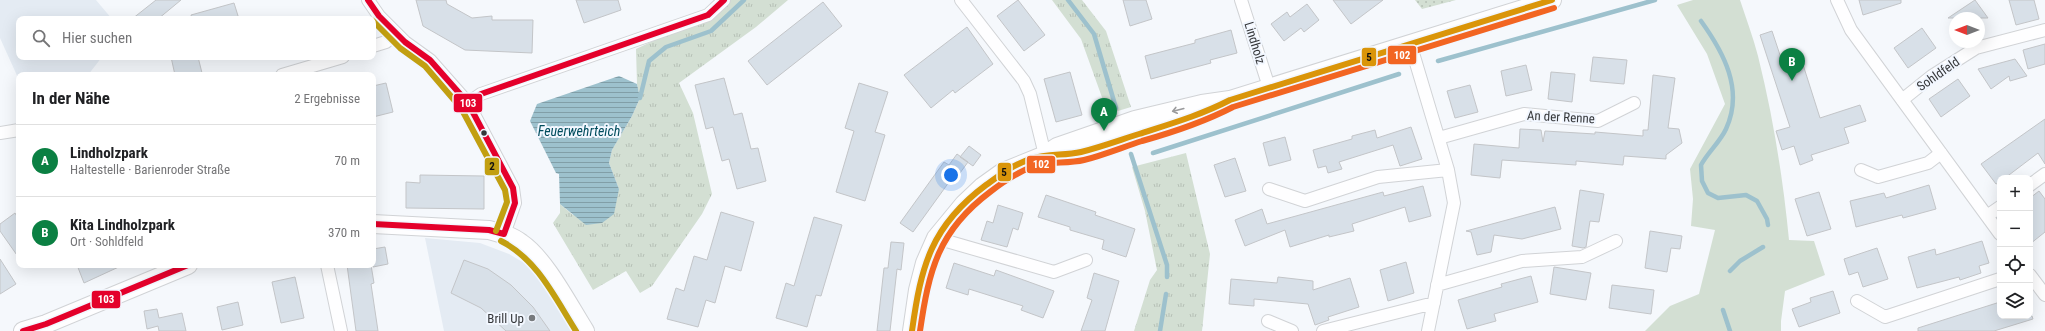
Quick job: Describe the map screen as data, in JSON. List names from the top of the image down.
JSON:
{
  "streets": {
    "street": ["Lindholz", "Sohldfeld", "An der Renne"]
  },
  "water": ["Feuerwehrteich"],
  "places": ["Brill Up"],
  "lines": [
    "transit line 5",
    "transit line 103",
    "transit line 102",
    "transit line 2"
  ],
  "north": "left",
  "page": {
    "search": "Hier suchen",
    "pins": ["B", "A"],
    "heading": ["In der Nähe", "2 Ergebnisse"],
    "list": [
      {
        "mark": "A",
        "name": "Lindholzpark",
        "note": "Haltestelle · Barienroder Straße",
        "value": "70 m"
      },
      {
        "mark": "B",
        "name": "Kita Lindholzpark",
        "note": "Ort · Sohldfeld",
        "value": "370 m"
      }
    ],
    "map_buttons": ["+", "−"]
  }
}
